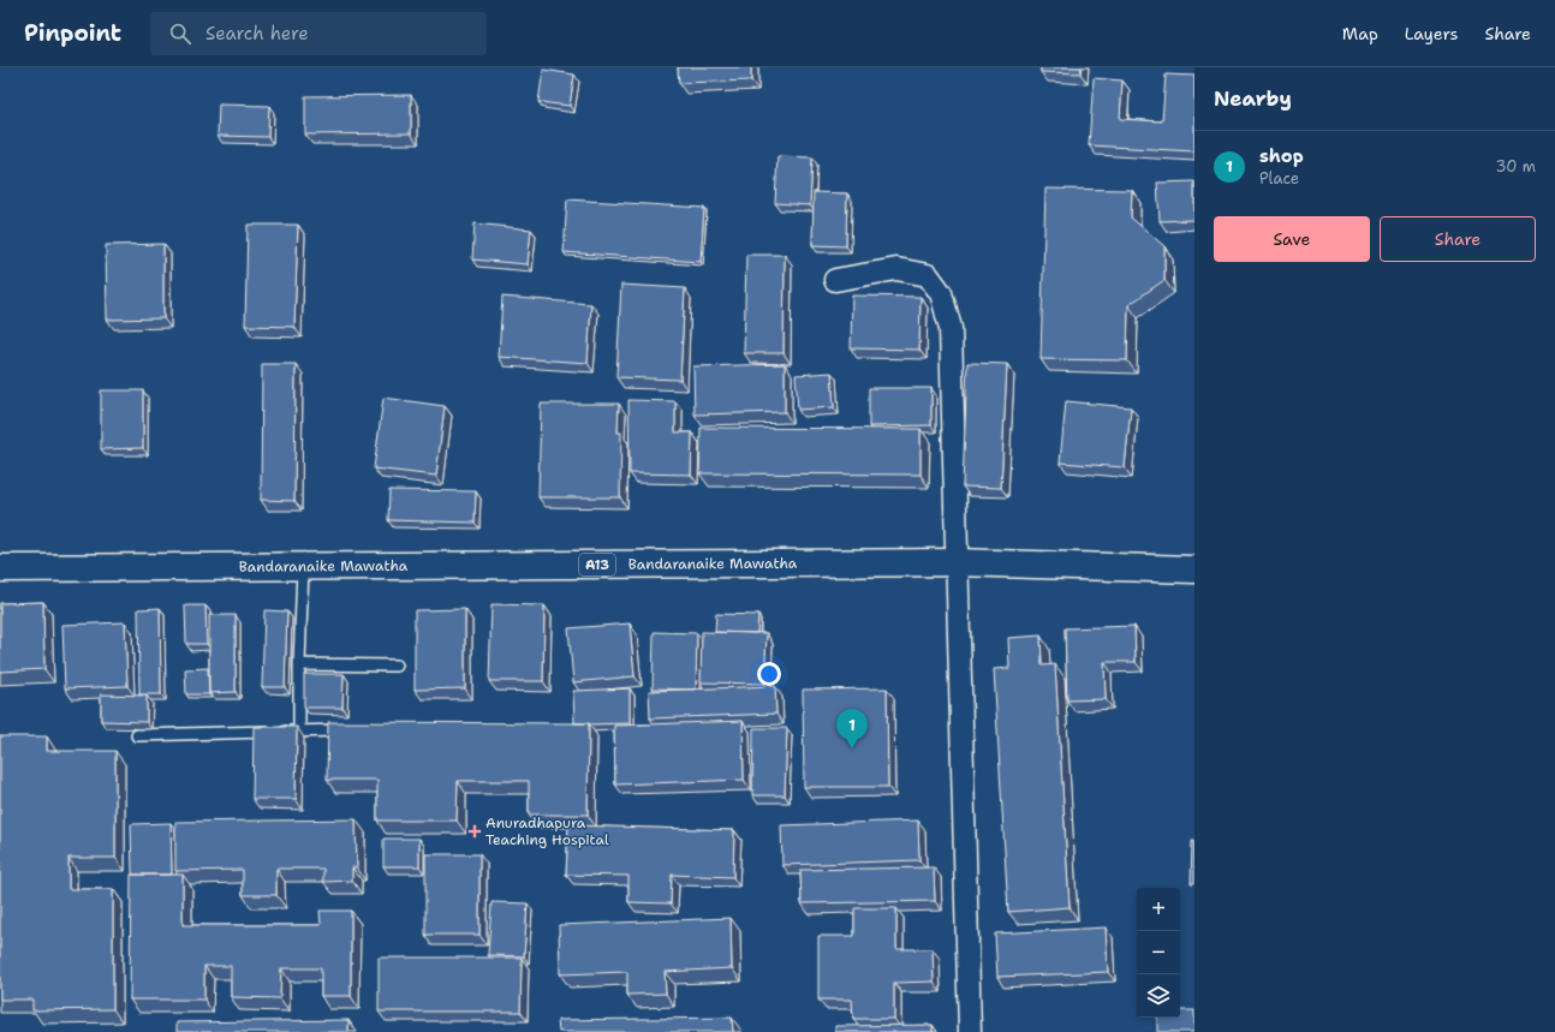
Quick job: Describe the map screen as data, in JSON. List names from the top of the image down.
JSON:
{
  "streets": {
    "highway": ["Bandaranaike Mawatha", "A13"]
  },
  "places": {
    "health": ["Anuradhapura Teaching Hospital"]
  },
  "page": {
    "header": "Pinpoint",
    "search": "Search here",
    "nav": ["Map", "Layers", "Share"],
    "heading": "Nearby",
    "list": [
      {
        "mark": "1",
        "name": "shop",
        "note": "Place",
        "value": "30 m"
      }
    ],
    "buttons": ["Save", "Share"],
    "pins": "1",
    "map_buttons": ["+", "−"]
  }
}
